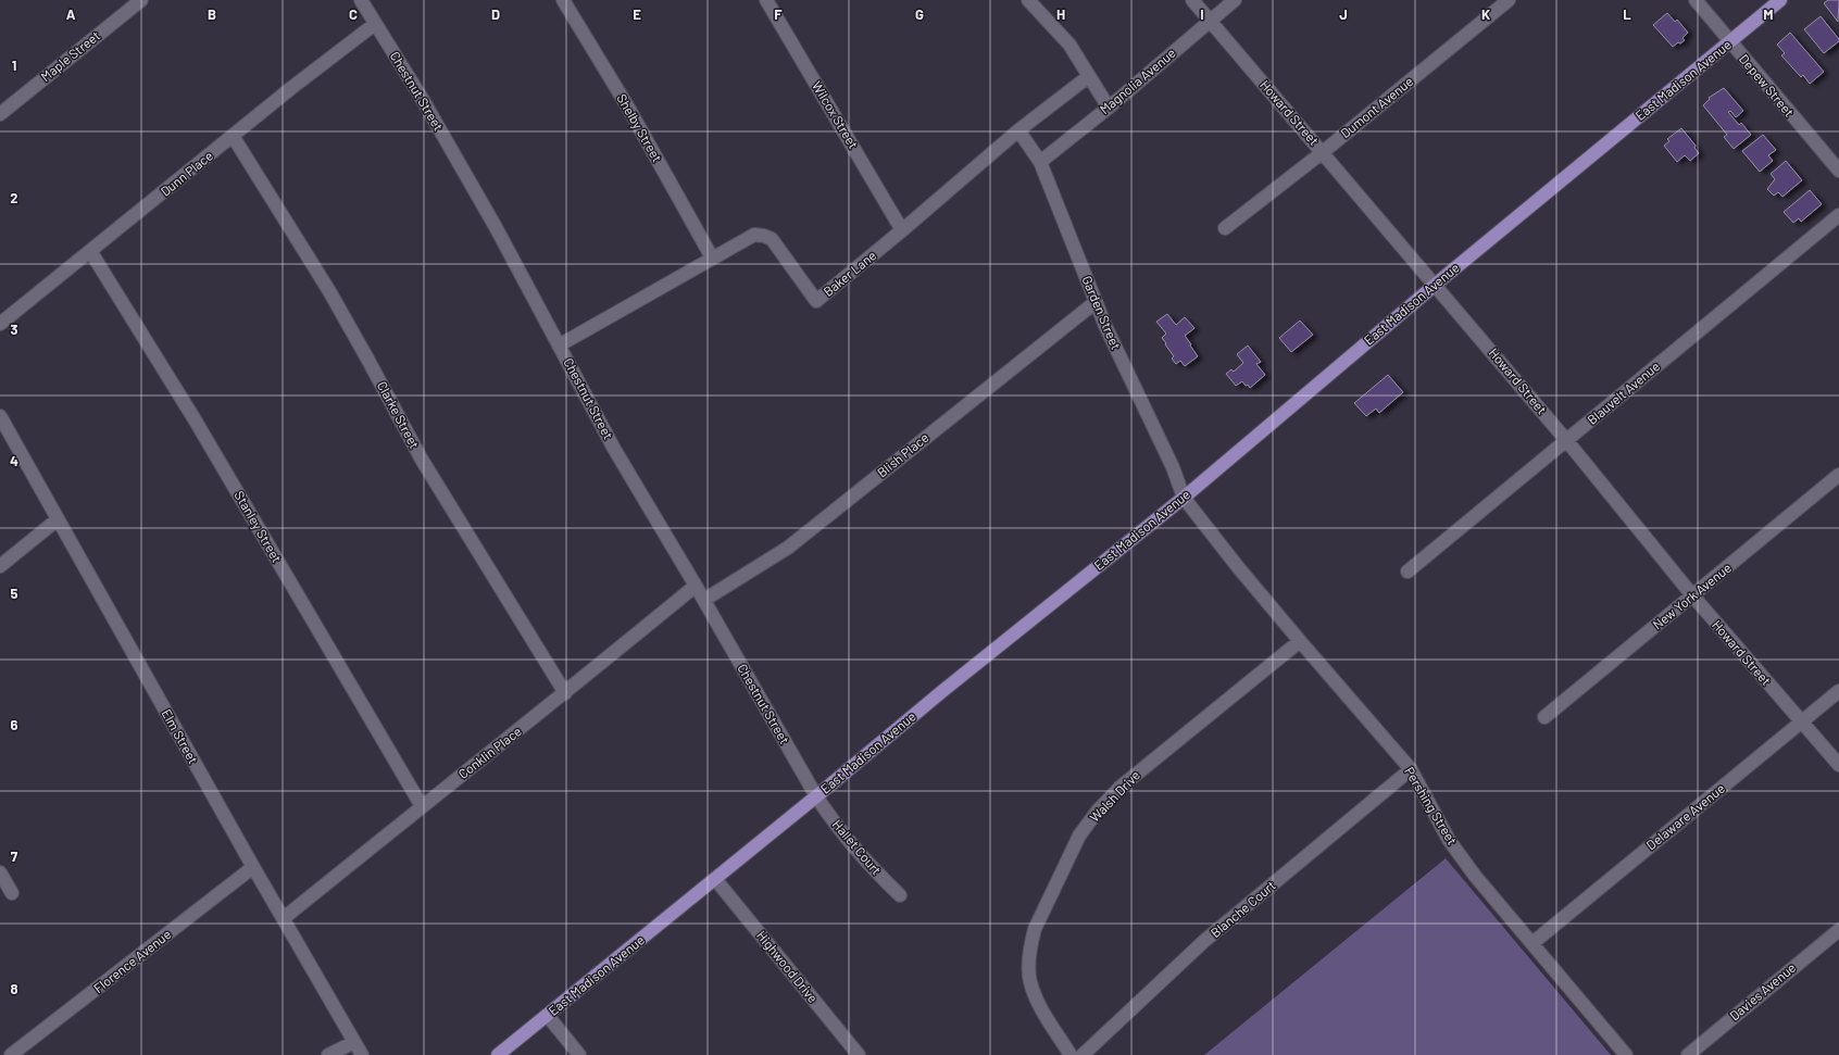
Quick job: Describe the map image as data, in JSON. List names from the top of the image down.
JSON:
{
  "streets": {
    "main road": ["East Madison Avenue"],
    "street": [
      "Maple Street",
      "Magnolia Avenue",
      "Depew Street",
      "Chestnut Street",
      "Dumont Avenue",
      "Howard Street",
      "Wilcox Street",
      "Shelby Street",
      "Dunn Place",
      "Baker Lane",
      "Garden Street",
      "Blauvelt Avenue",
      "Clarke Street",
      "Blish Place",
      "Stanley Street",
      "New York Avenue",
      "Elm Street",
      "Conklin Place",
      "Walsh Drive",
      "Pershing Street",
      "Delaware Avenue",
      "Hallet Court",
      "Blanche Court",
      "Florence Avenue",
      "Highwood Drive",
      "Davies Avenue"
    ]
  },
  "crossings": [
    ["East Madison Avenue", "Depew Street"],
    ["East Madison Avenue", "Chestnut Street"],
    ["East Madison Avenue", "Howard Street"],
    ["East Madison Avenue", "Garden Street"],
    ["East Madison Avenue", "Pershing Street"],
    ["East Madison Avenue", "Hallet Court"],
    ["East Madison Avenue", "Highwood Drive"],
    ["Magnolia Avenue", "Howard Street"],
    ["Magnolia Avenue", "Garden Street"],
    ["Chestnut Street", "Dunn Place"],
    ["Chestnut Street", "Baker Lane"],
    ["Chestnut Street", "Blish Place"],
    ["Chestnut Street", "Conklin Place"],
    ["Chestnut Street", "Hallet Court"],
    ["Dumont Avenue", "Howard Street"],
    ["Howard Street", "Blauvelt Avenue"],
    ["Howard Street", "New York Avenue"],
    ["Howard Street", "Delaware Avenue"],
    ["Wilcox Street", "Baker Lane"],
    ["Shelby Street", "Baker Lane"],
    ["Dunn Place", "Clarke Street"],
    ["Dunn Place", "Stanley Street"],
    ["Baker Lane", "Garden Street"],
    ["Garden Street", "Blish Place"],
    ["Garden Street", "Pershing Street"],
    ["Clarke Street", "Conklin Place"],
    ["Stanley Street", "Conklin Place"],
    ["Elm Street", "Conklin Place"],
    ["Elm Street", "Florence Avenue"],
    ["Walsh Drive", "Pershing Street"],
    ["Pershing Street", "Delaware Avenue"],
    ["Pershing Street", "Blanche Court"]
  ],
  "grid": {
    "columns": [
      "A",
      "B",
      "C",
      "D",
      "E",
      "F",
      "G",
      "H",
      "I",
      "J",
      "K",
      "L",
      "M"
    ],
    "rows": [
      "1",
      "2",
      "3",
      "4",
      "5",
      "6",
      "7",
      "8"
    ]
  }
}
